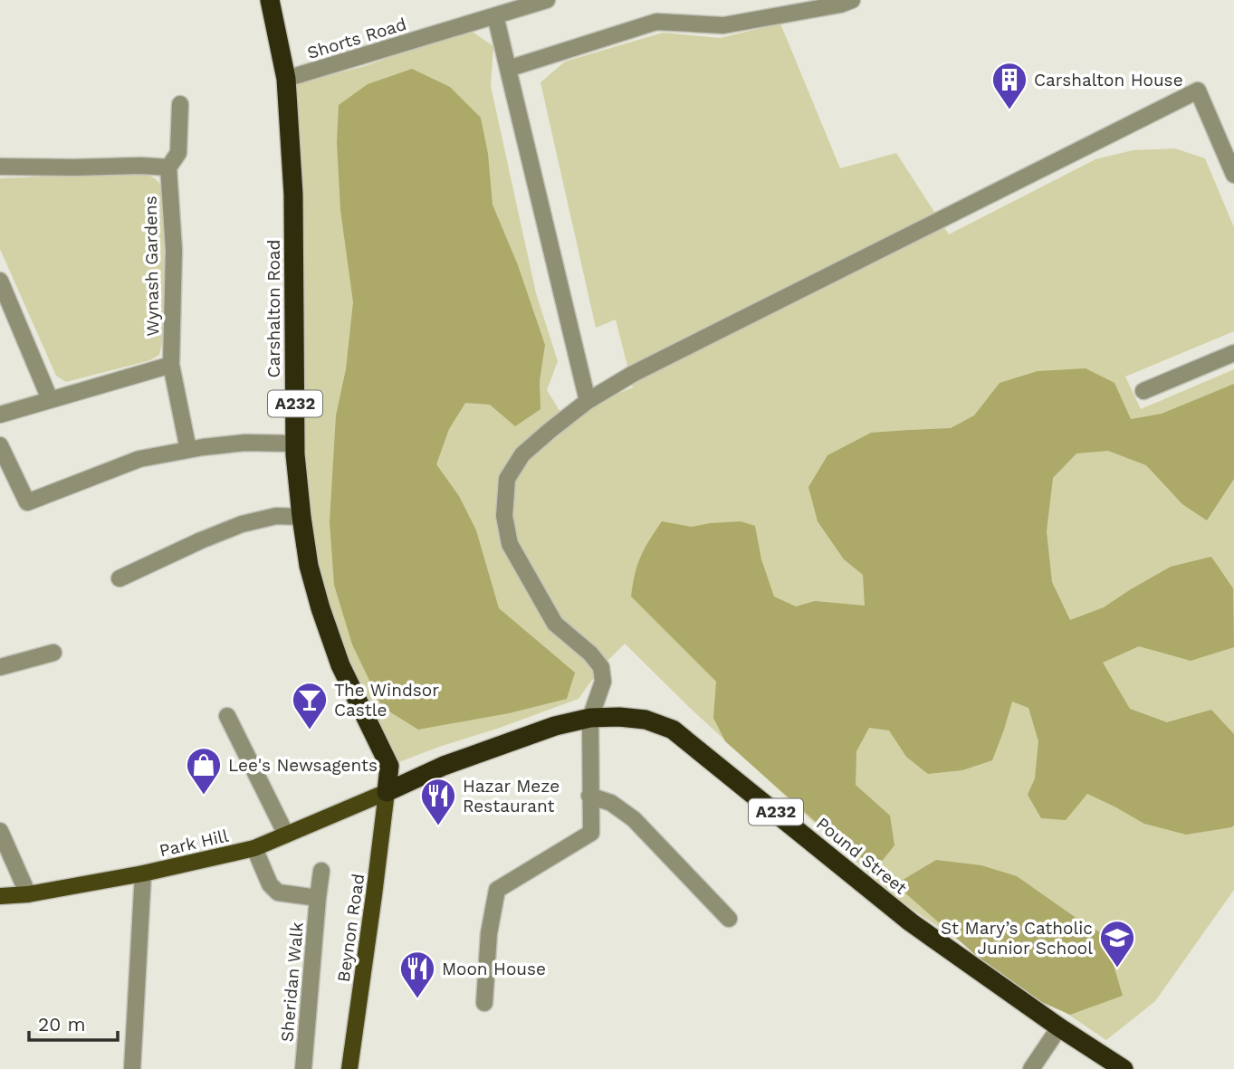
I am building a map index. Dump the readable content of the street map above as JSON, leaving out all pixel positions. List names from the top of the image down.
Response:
{
  "streets": {
    "highway": ["Carshalton Road", "A232", "Pound Street"],
    "main road": ["Park Hill", "Beynon Road"],
    "street": ["Shorts Road", "Wynash Gardens", "Sheridan Walk"]
  },
  "crossings": [
    ["Shorts Road", "Carshalton Road"],
    ["Carshalton Road", "Park Hill"],
    ["Carshalton Road", "Pound Street"],
    ["Carshalton Road", "Beynon Road"],
    ["Park Hill", "Pound Street"],
    ["Park Hill", "Beynon Road"],
    ["Park Hill", "Sheridan Walk"],
    ["Pound Street", "Beynon Road"]
  ],
  "places": {
    "building": ["Carshalton House"],
    "bar": ["The Windsor Castle"],
    "shop": ["Lee's Newsagents"],
    "restaurant": ["Hazar Meze Restaurant", "Moon House"],
    "school or university": ["St Mary’s Catholic Junior School"]
  },
  "scale_bar": "20 m"
}
